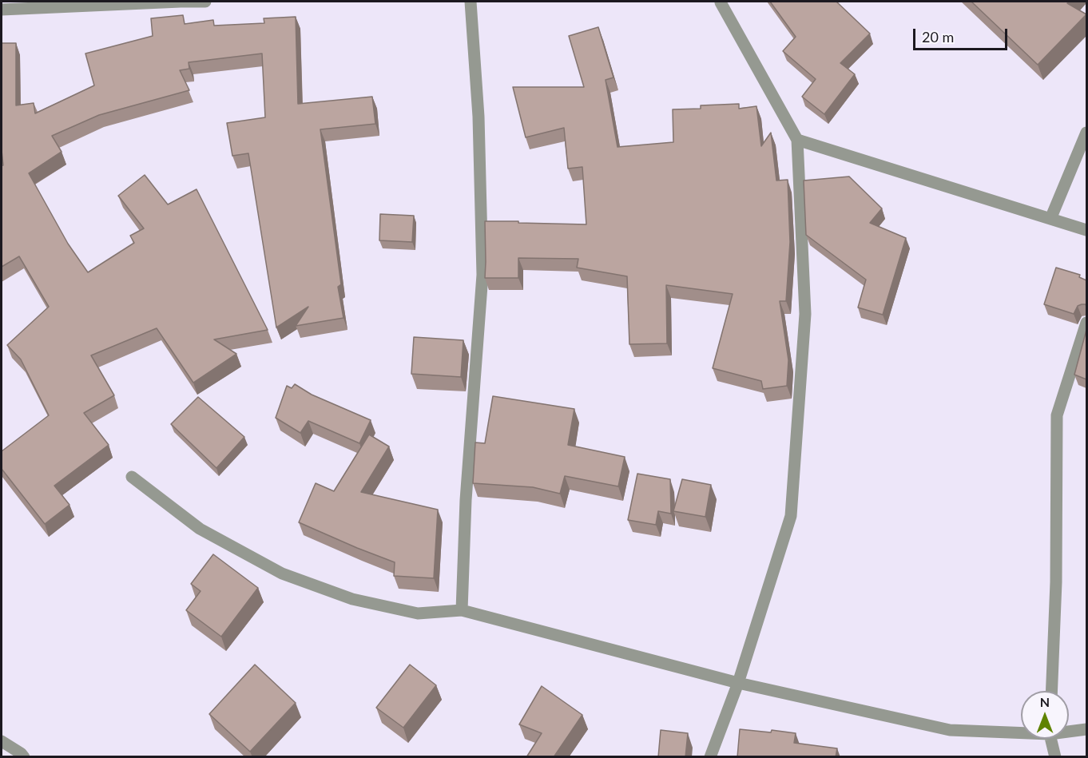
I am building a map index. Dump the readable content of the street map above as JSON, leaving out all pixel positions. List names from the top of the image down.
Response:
{
  "scale_bar": "20 m",
  "north": "top"
}
